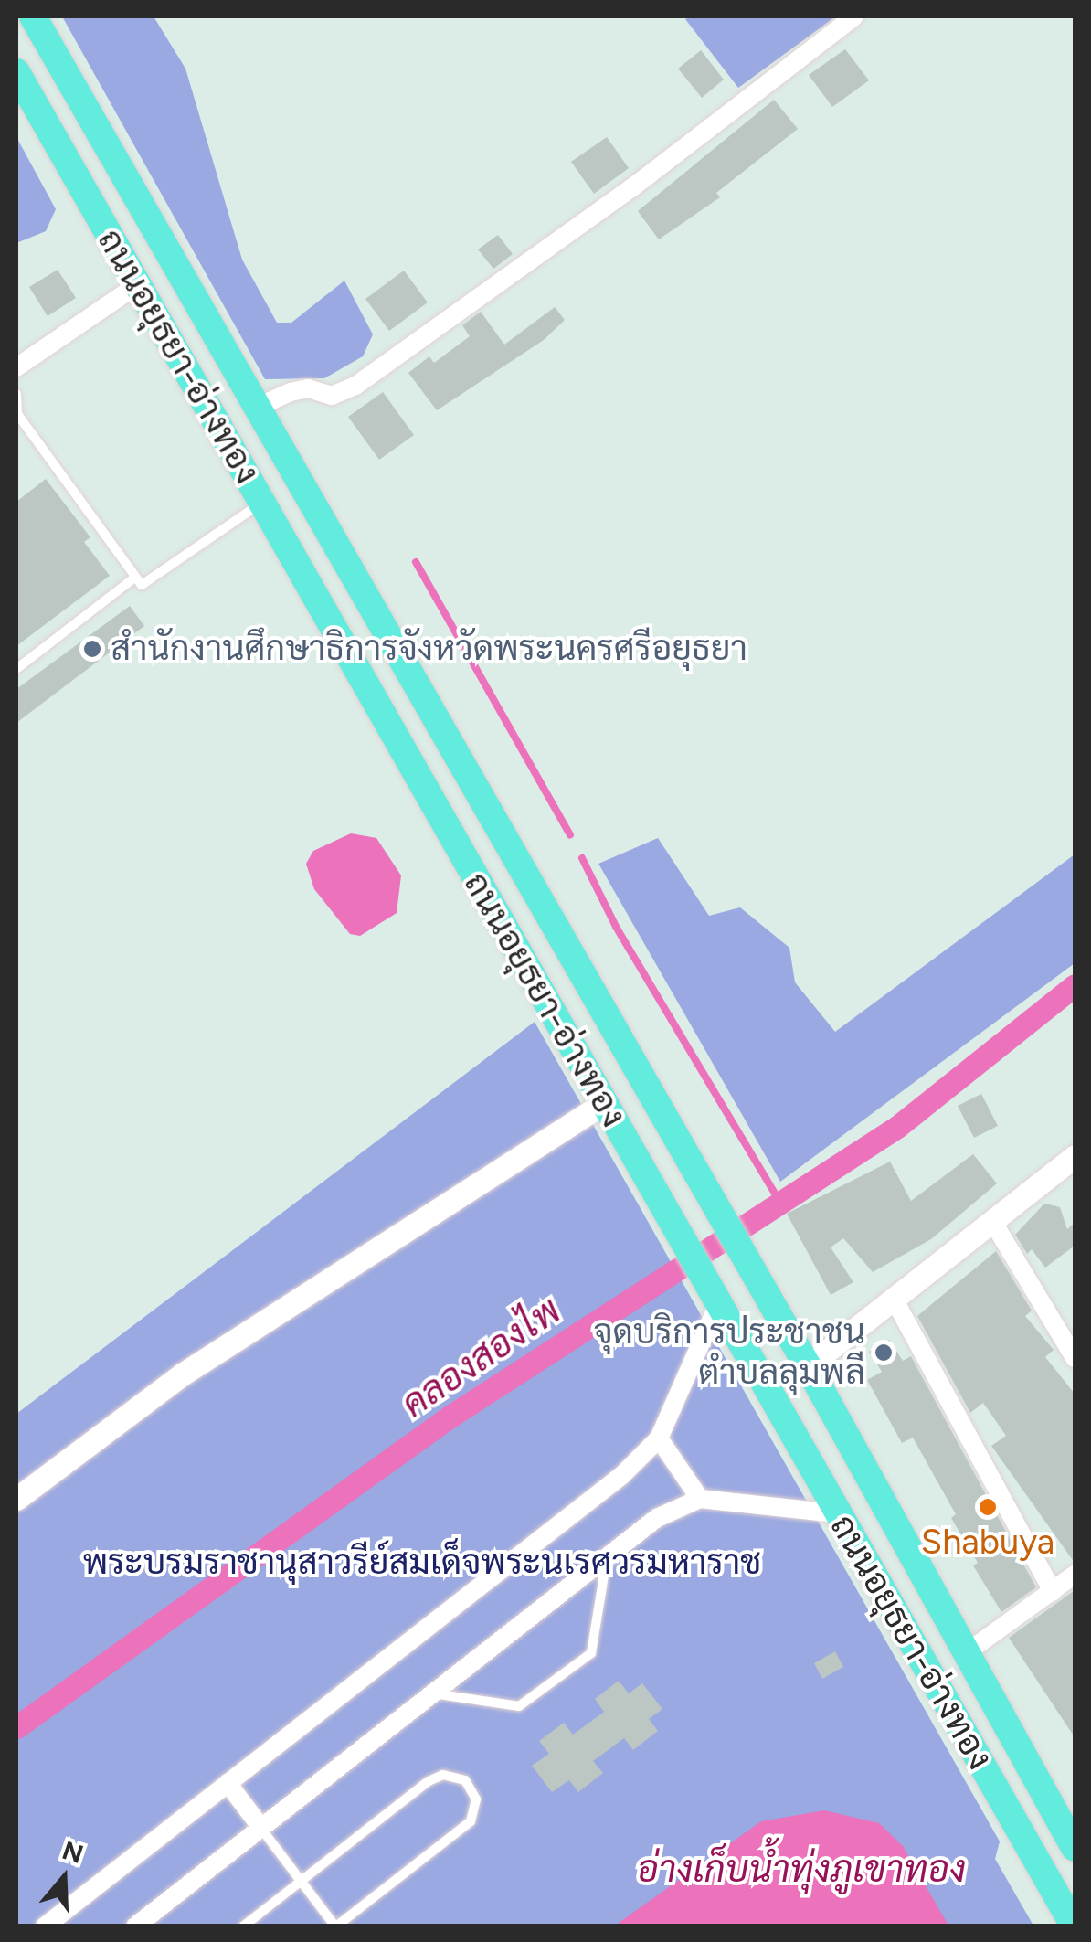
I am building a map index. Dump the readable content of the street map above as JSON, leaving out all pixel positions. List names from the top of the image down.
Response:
{
  "streets": {
    "main road": ["ถนนอยุธยา-อ่างทอง"]
  },
  "water": ["คลองสองไพ", "อ่างเก็บน้ำทุ่งภูเขาทอง"],
  "parks": ["พระบรมราชานุสาวรีย์สมเด็จพระนเรศวรมหาราช"],
  "places": ["สำนักงานศึกษาธิการจังหวัดพระนครศรีอยุธยา", "จุดบริการประชาชน ตำบลลุมพลี", "Shabuya"],
  "north": "top"
}
